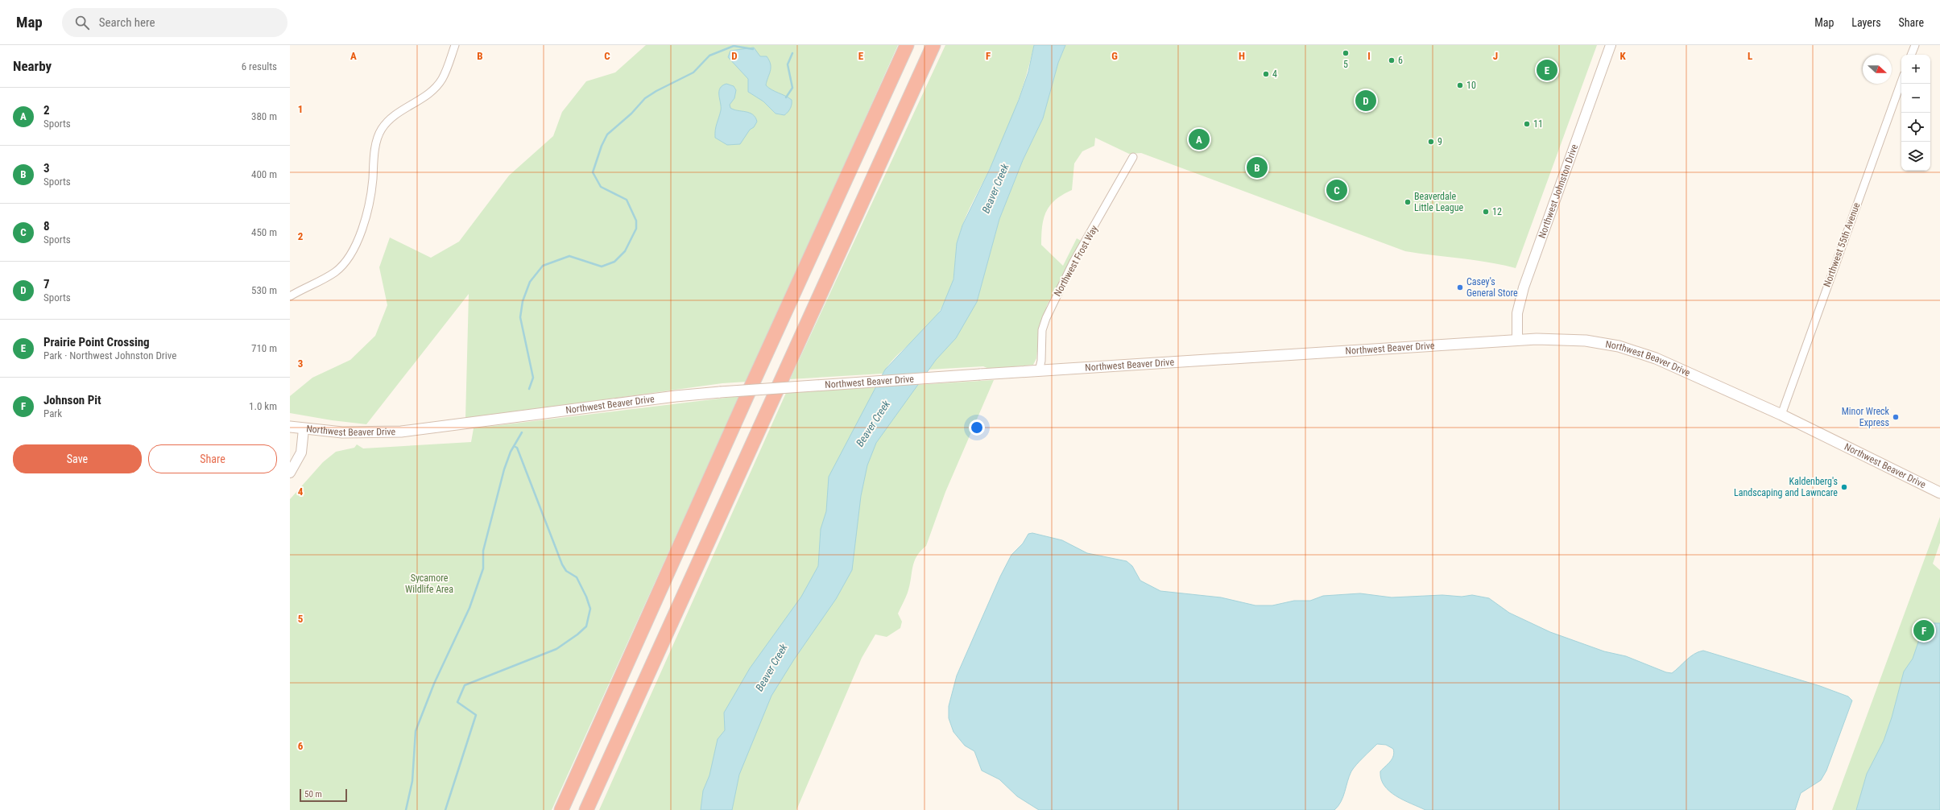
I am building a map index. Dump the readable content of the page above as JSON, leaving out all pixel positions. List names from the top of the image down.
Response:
{
  "streets": {
    "main road": ["Northwest Beaver Drive"],
    "street": ["Northwest Johnston Drive", "Northwest 55th Avenue", "Northwest Frost Way"]
  },
  "crossings": [
    ["Northwest Johnston Drive", "Northwest Beaver Drive"],
    ["Northwest 55th Avenue", "Northwest Beaver Drive"],
    ["Northwest Frost Way", "Northwest Beaver Drive"]
  ],
  "water": ["Beaver Creek"],
  "parks": ["Sycamore Wildlife Area"],
  "places": [
    "5",
    "6",
    "4",
    "10",
    "11",
    "9",
    "Beaverdale Little League",
    "12",
    "Casey's General Store",
    "Minor Wreck Express",
    "Kaldenberg's Landscaping and Lawncare"
  ],
  "scale_bar": "50 m",
  "north": "right",
  "page": {
    "header": "Map",
    "search": "Search here",
    "nav": ["Map", "Layers", "Share"],
    "heading": ["Nearby", "6 results"],
    "map_buttons": ["+", "−"],
    "pins": [
      "E",
      "D",
      "A",
      "B",
      "C",
      "F"
    ],
    "list": [
      {
        "mark": "A",
        "name": "2",
        "note": "Sports",
        "value": "380 m"
      },
      {
        "mark": "B",
        "name": "3",
        "note": "Sports",
        "value": "400 m"
      },
      {
        "mark": "C",
        "name": "8",
        "note": "Sports",
        "value": "450 m"
      },
      {
        "mark": "D",
        "name": "7",
        "note": "Sports",
        "value": "530 m"
      },
      {
        "mark": "E",
        "name": "Prairie Point Crossing",
        "note": "Park · Northwest Johnston Drive",
        "value": "710 m"
      },
      {
        "mark": "F",
        "name": "Johnson Pit",
        "note": "Park",
        "value": "1.0 km"
      }
    ],
    "buttons": ["Save", "Share"],
    "scale": "50 m"
  },
  "grid": {
    "columns": [
      "A",
      "B",
      "C",
      "D",
      "E",
      "F",
      "G",
      "H",
      "I",
      "J",
      "K",
      "L"
    ],
    "rows": [
      "1",
      "2",
      "3",
      "4",
      "5",
      "6"
    ]
  }
}
